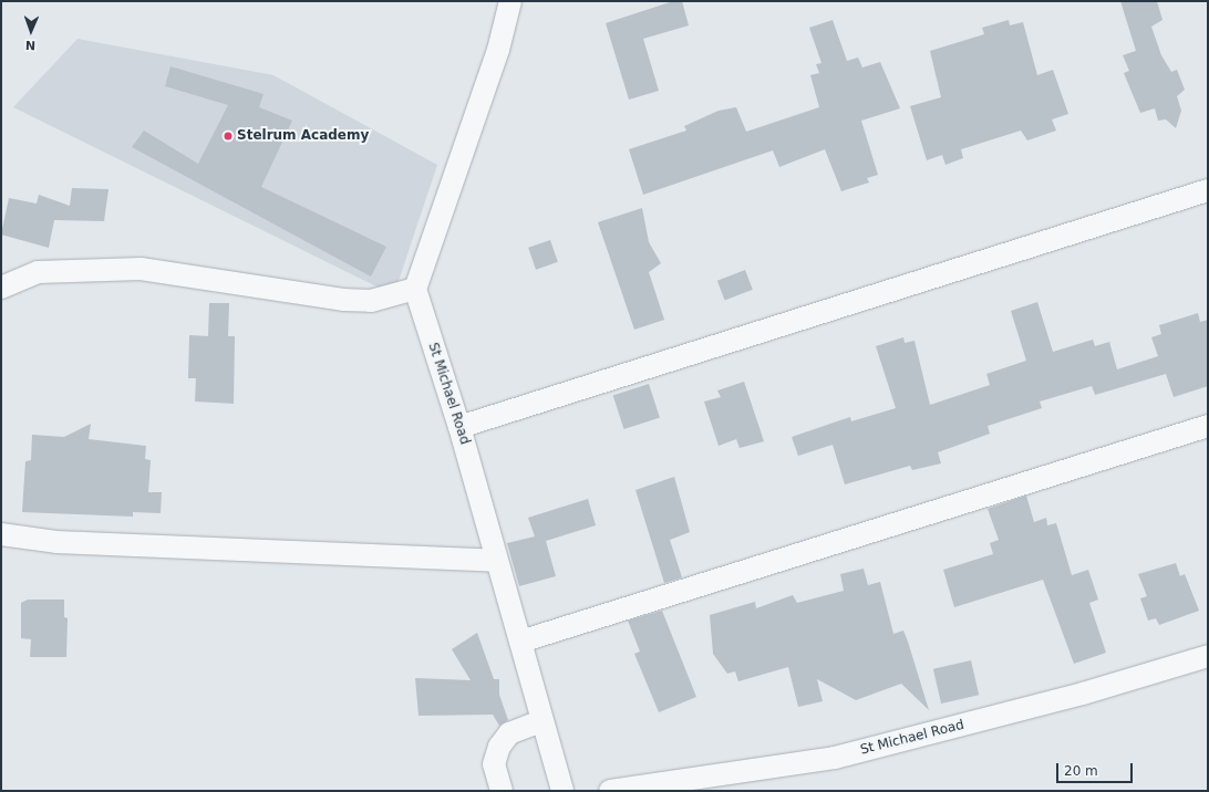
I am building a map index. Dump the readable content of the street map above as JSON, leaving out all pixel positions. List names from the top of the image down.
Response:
{
  "streets": {
    "street": ["St Michael Road"]
  },
  "places": ["Stelrum Academy"],
  "scale_bar": "20 m",
  "north": "bottom"
}
